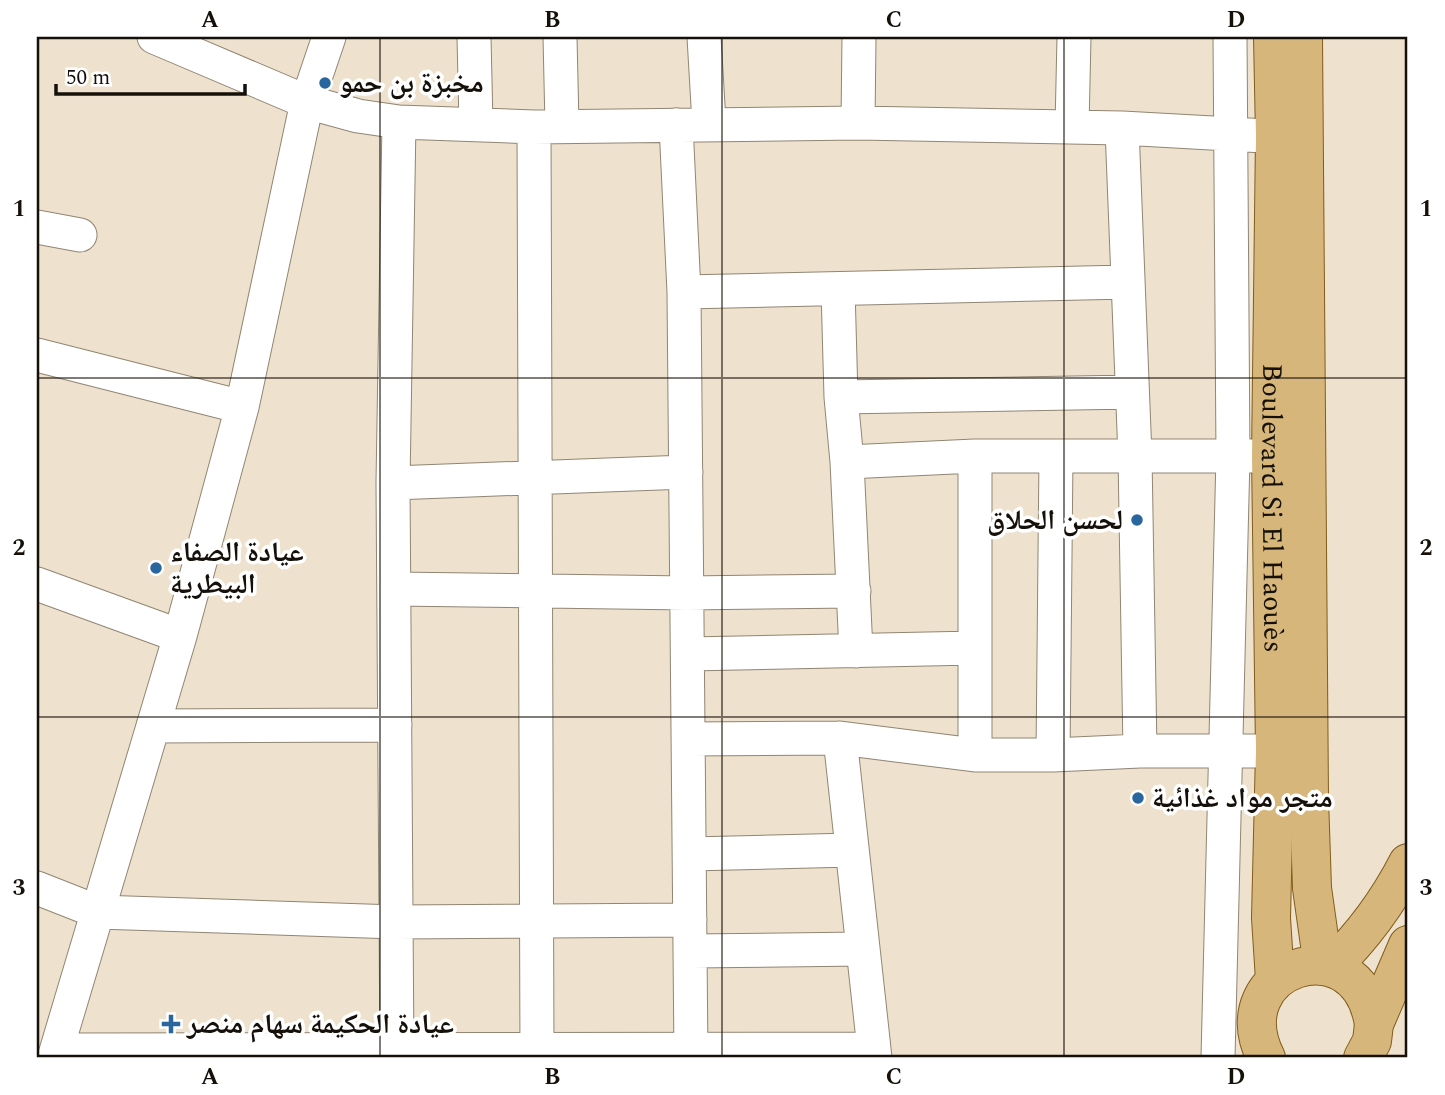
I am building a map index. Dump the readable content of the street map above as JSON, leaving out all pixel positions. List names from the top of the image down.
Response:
{
  "streets": {
    "main road": ["Boulevard Si El Haouès"]
  },
  "places": {
    "other": [
      "مخبزة بن حمو",
      "لحسن الحلاق",
      "عيادة الصفاء البيطرية",
      "متجر مواد غذائية"
    ],
    "health": ["عيادة الحكيمة سهام منصر"]
  },
  "scale_bar": "50 m",
  "grid": {
    "columns": [
      "A",
      "B",
      "C",
      "D"
    ],
    "rows": ["1", "2", "3"]
  }
}
